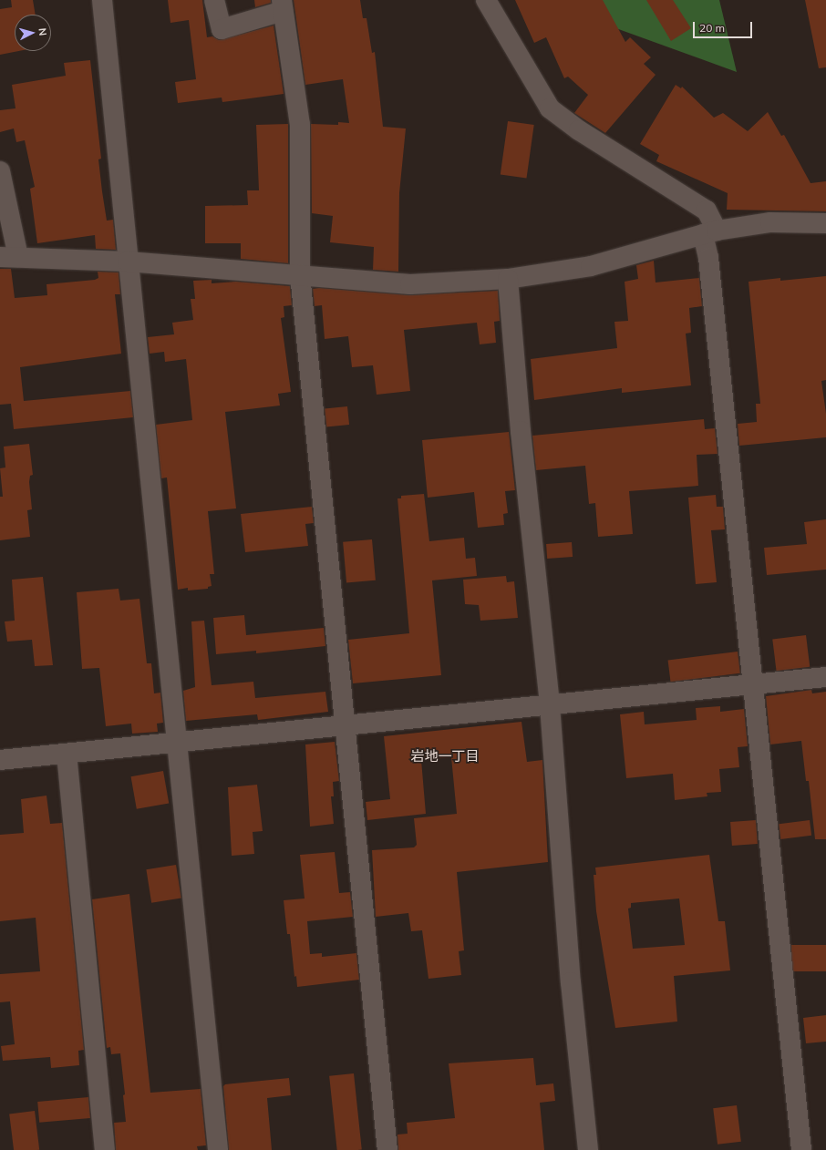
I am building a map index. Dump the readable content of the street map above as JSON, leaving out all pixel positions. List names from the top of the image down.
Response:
{
  "districts": ["岩地一丁目"],
  "scale_bar": "20 m",
  "north": "right"
}
